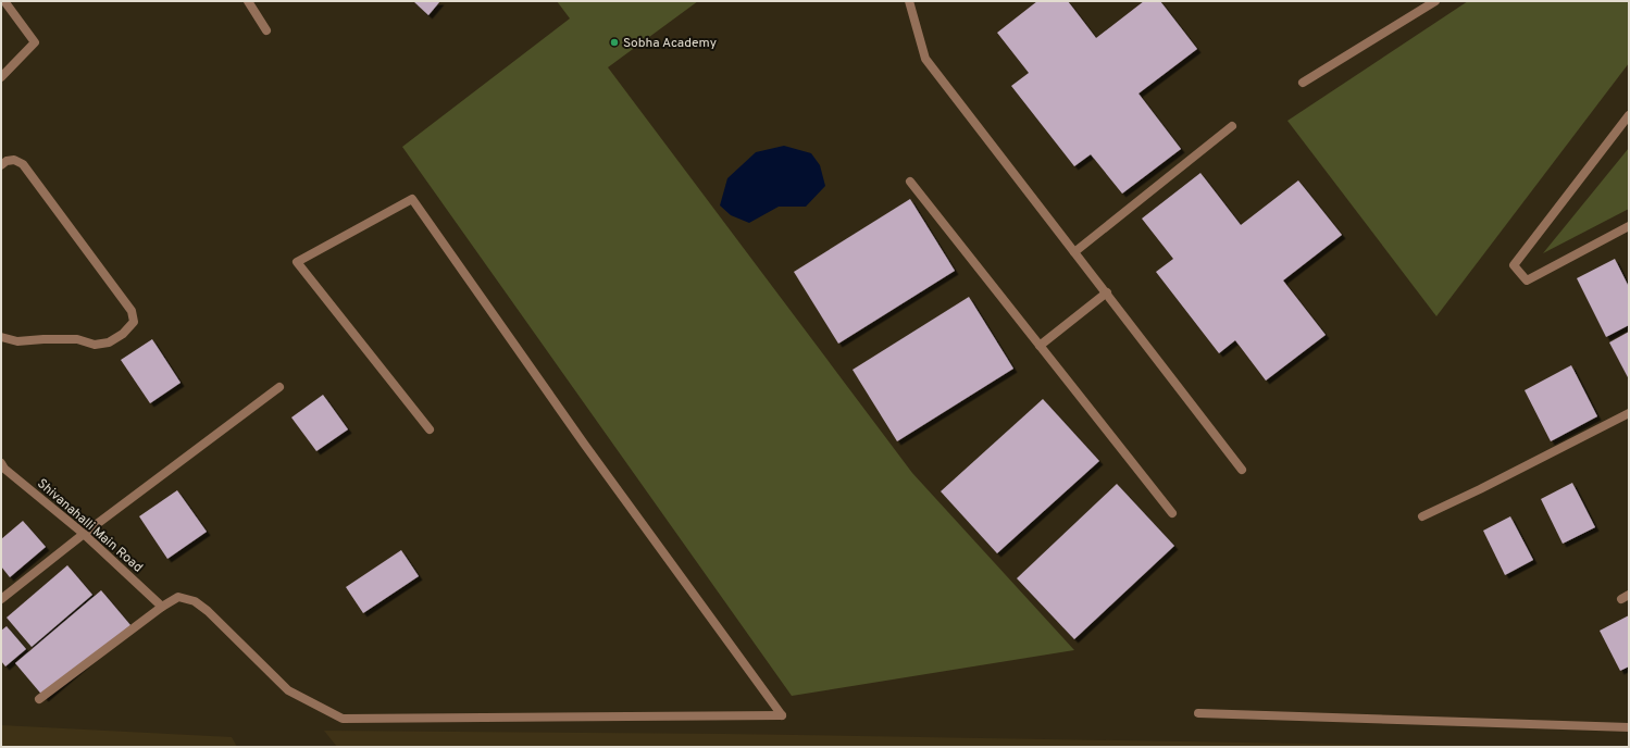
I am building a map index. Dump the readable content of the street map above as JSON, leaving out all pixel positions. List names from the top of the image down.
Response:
{
  "streets": {
    "street": ["Shivanahalli Main Road"]
  },
  "places": ["Sobha Academy"]
}
